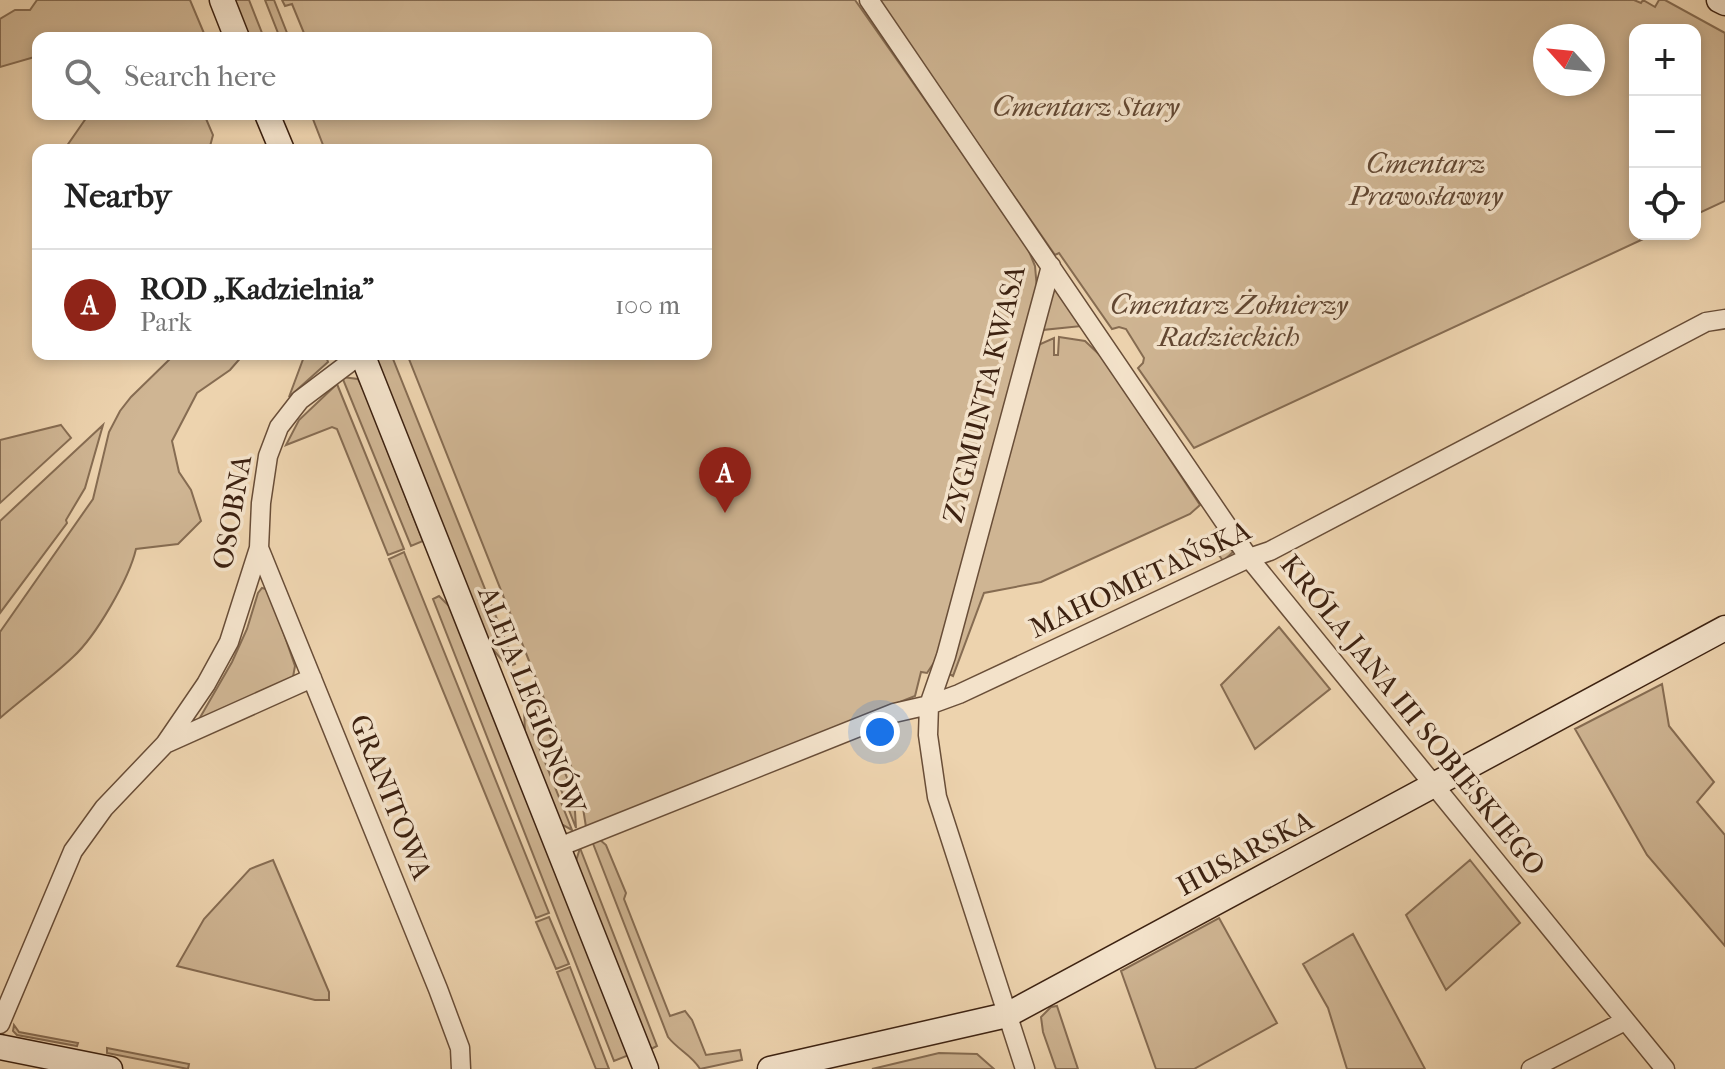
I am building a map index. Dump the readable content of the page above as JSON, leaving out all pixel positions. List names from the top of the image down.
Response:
{
  "streets": {
    "main road": ["ALEJA LEGIONÓW", "HUSARSKA"],
    "street": [
      "ZYGMUNTA KWASA",
      "OSOBNA",
      "MAHOMETAŃSKA",
      "KRÓLA JANA III SOBIESKIEGO",
      "GRANITOWA"
    ]
  },
  "crossings": [
    ["ZYGMUNTA KWASA", "MAHOMETAŃSKA"],
    ["ZYGMUNTA KWASA", "KRÓLA JANA III SOBIESKIEGO"],
    ["ZYGMUNTA KWASA", "HUSARSKA"],
    ["OSOBNA", "GRANITOWA"],
    ["MAHOMETAŃSKA", "ALEJA LEGIONÓW"],
    ["MAHOMETAŃSKA", "KRÓLA JANA III SOBIESKIEGO"],
    ["KRÓLA JANA III SOBIESKIEGO", "HUSARSKA"]
  ],
  "parks": ["Cmentarz Stary", "Cmentarz Prawosławny", "Cmentarz Żołnierzy Radzieckich"],
  "north": "top left",
  "page": {
    "map_buttons": ["+", "−"],
    "search": "Search here",
    "heading": "Nearby",
    "list": [
      {
        "mark": "A",
        "name": "ROD „Kadzielnia”",
        "note": "Park",
        "value": "100 m"
      }
    ],
    "pins": "A"
  }
}
